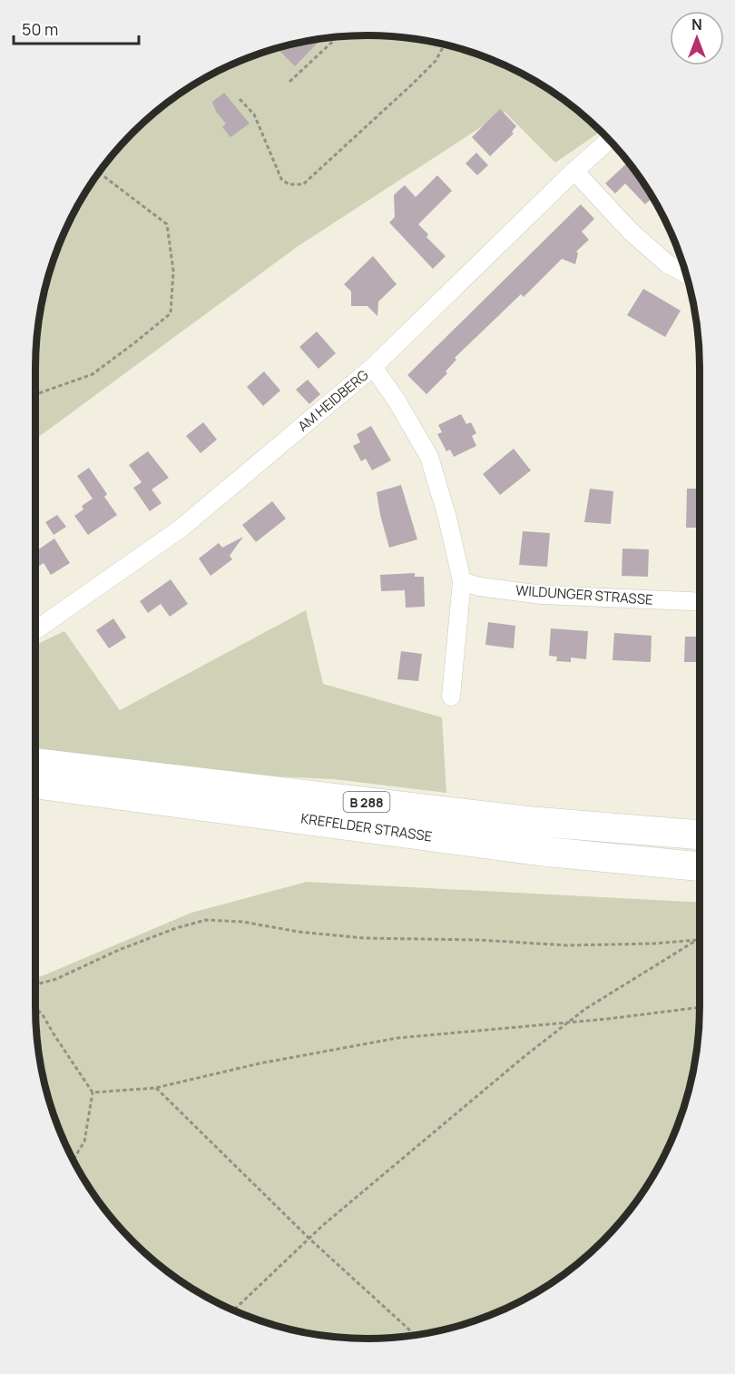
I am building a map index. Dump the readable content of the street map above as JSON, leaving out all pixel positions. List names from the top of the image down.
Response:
{
  "streets": {
    "highway": ["B 288", "KREFELDER STRASSE"],
    "street": ["AM HEIDBERG", "WILDUNGER STRASSE"]
  },
  "scale_bar": "50 m",
  "north": "top"
}
